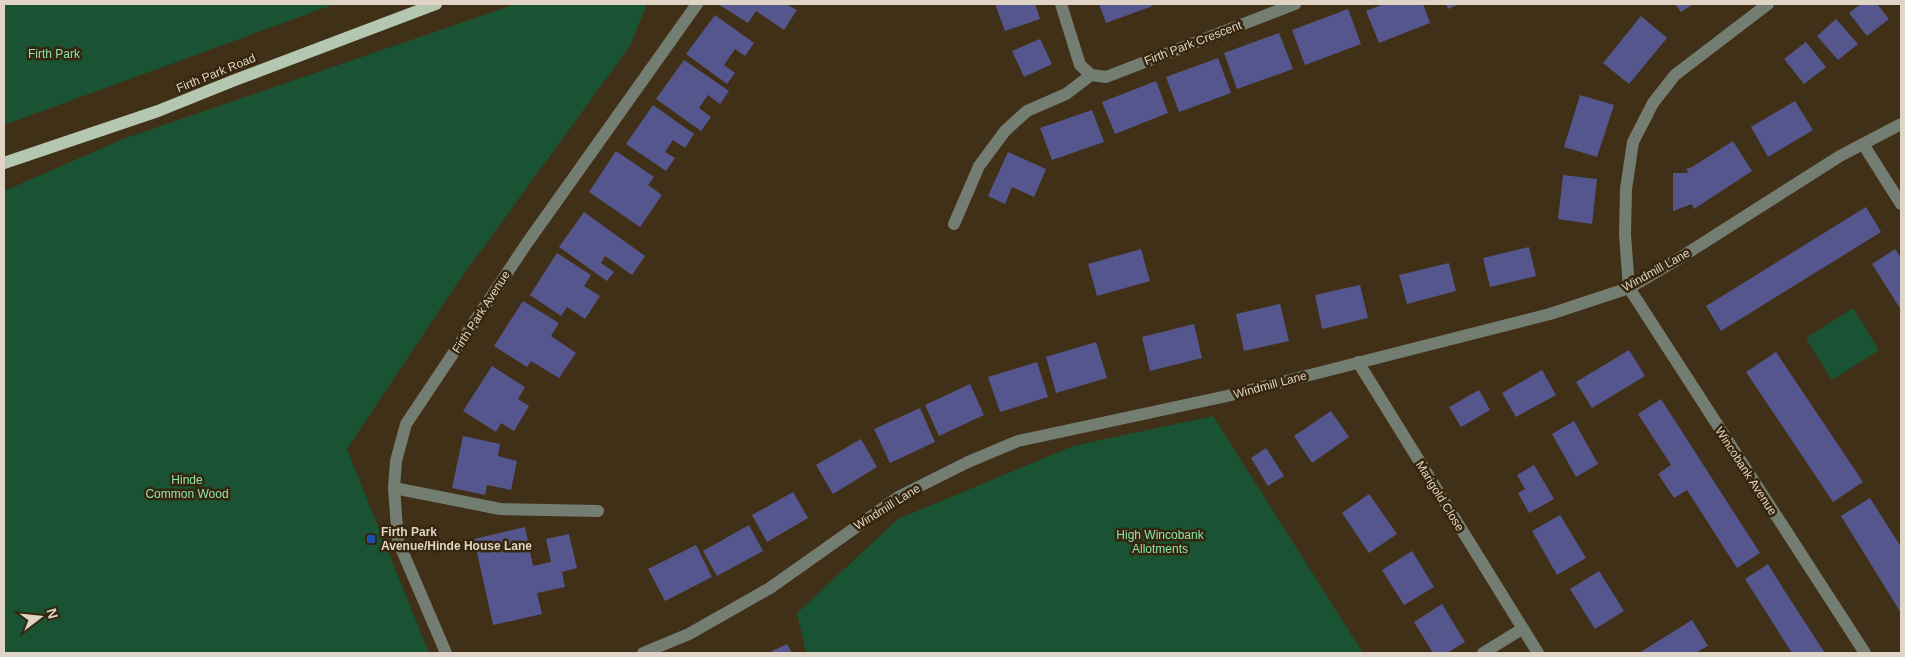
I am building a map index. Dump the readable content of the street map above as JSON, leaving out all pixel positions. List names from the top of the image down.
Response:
{
  "streets": {
    "main road": ["Firth Park Road"],
    "street": [
      "Firth Park Crescent",
      "Windmill Lane",
      "Firth Park Avenue",
      "Wincobank Avenue",
      "Marigold Close"
    ]
  },
  "crossings": [
    ["Windmill Lane", "Wincobank Avenue"],
    ["Windmill Lane", "Marigold Close"]
  ],
  "parks": ["Firth Park", "Hinde Common Wood", "High Wincobank Allotments"],
  "places": {
    "transit": ["Firth Park Avenue/Hinde House Lane"]
  },
  "north": "right"
}
